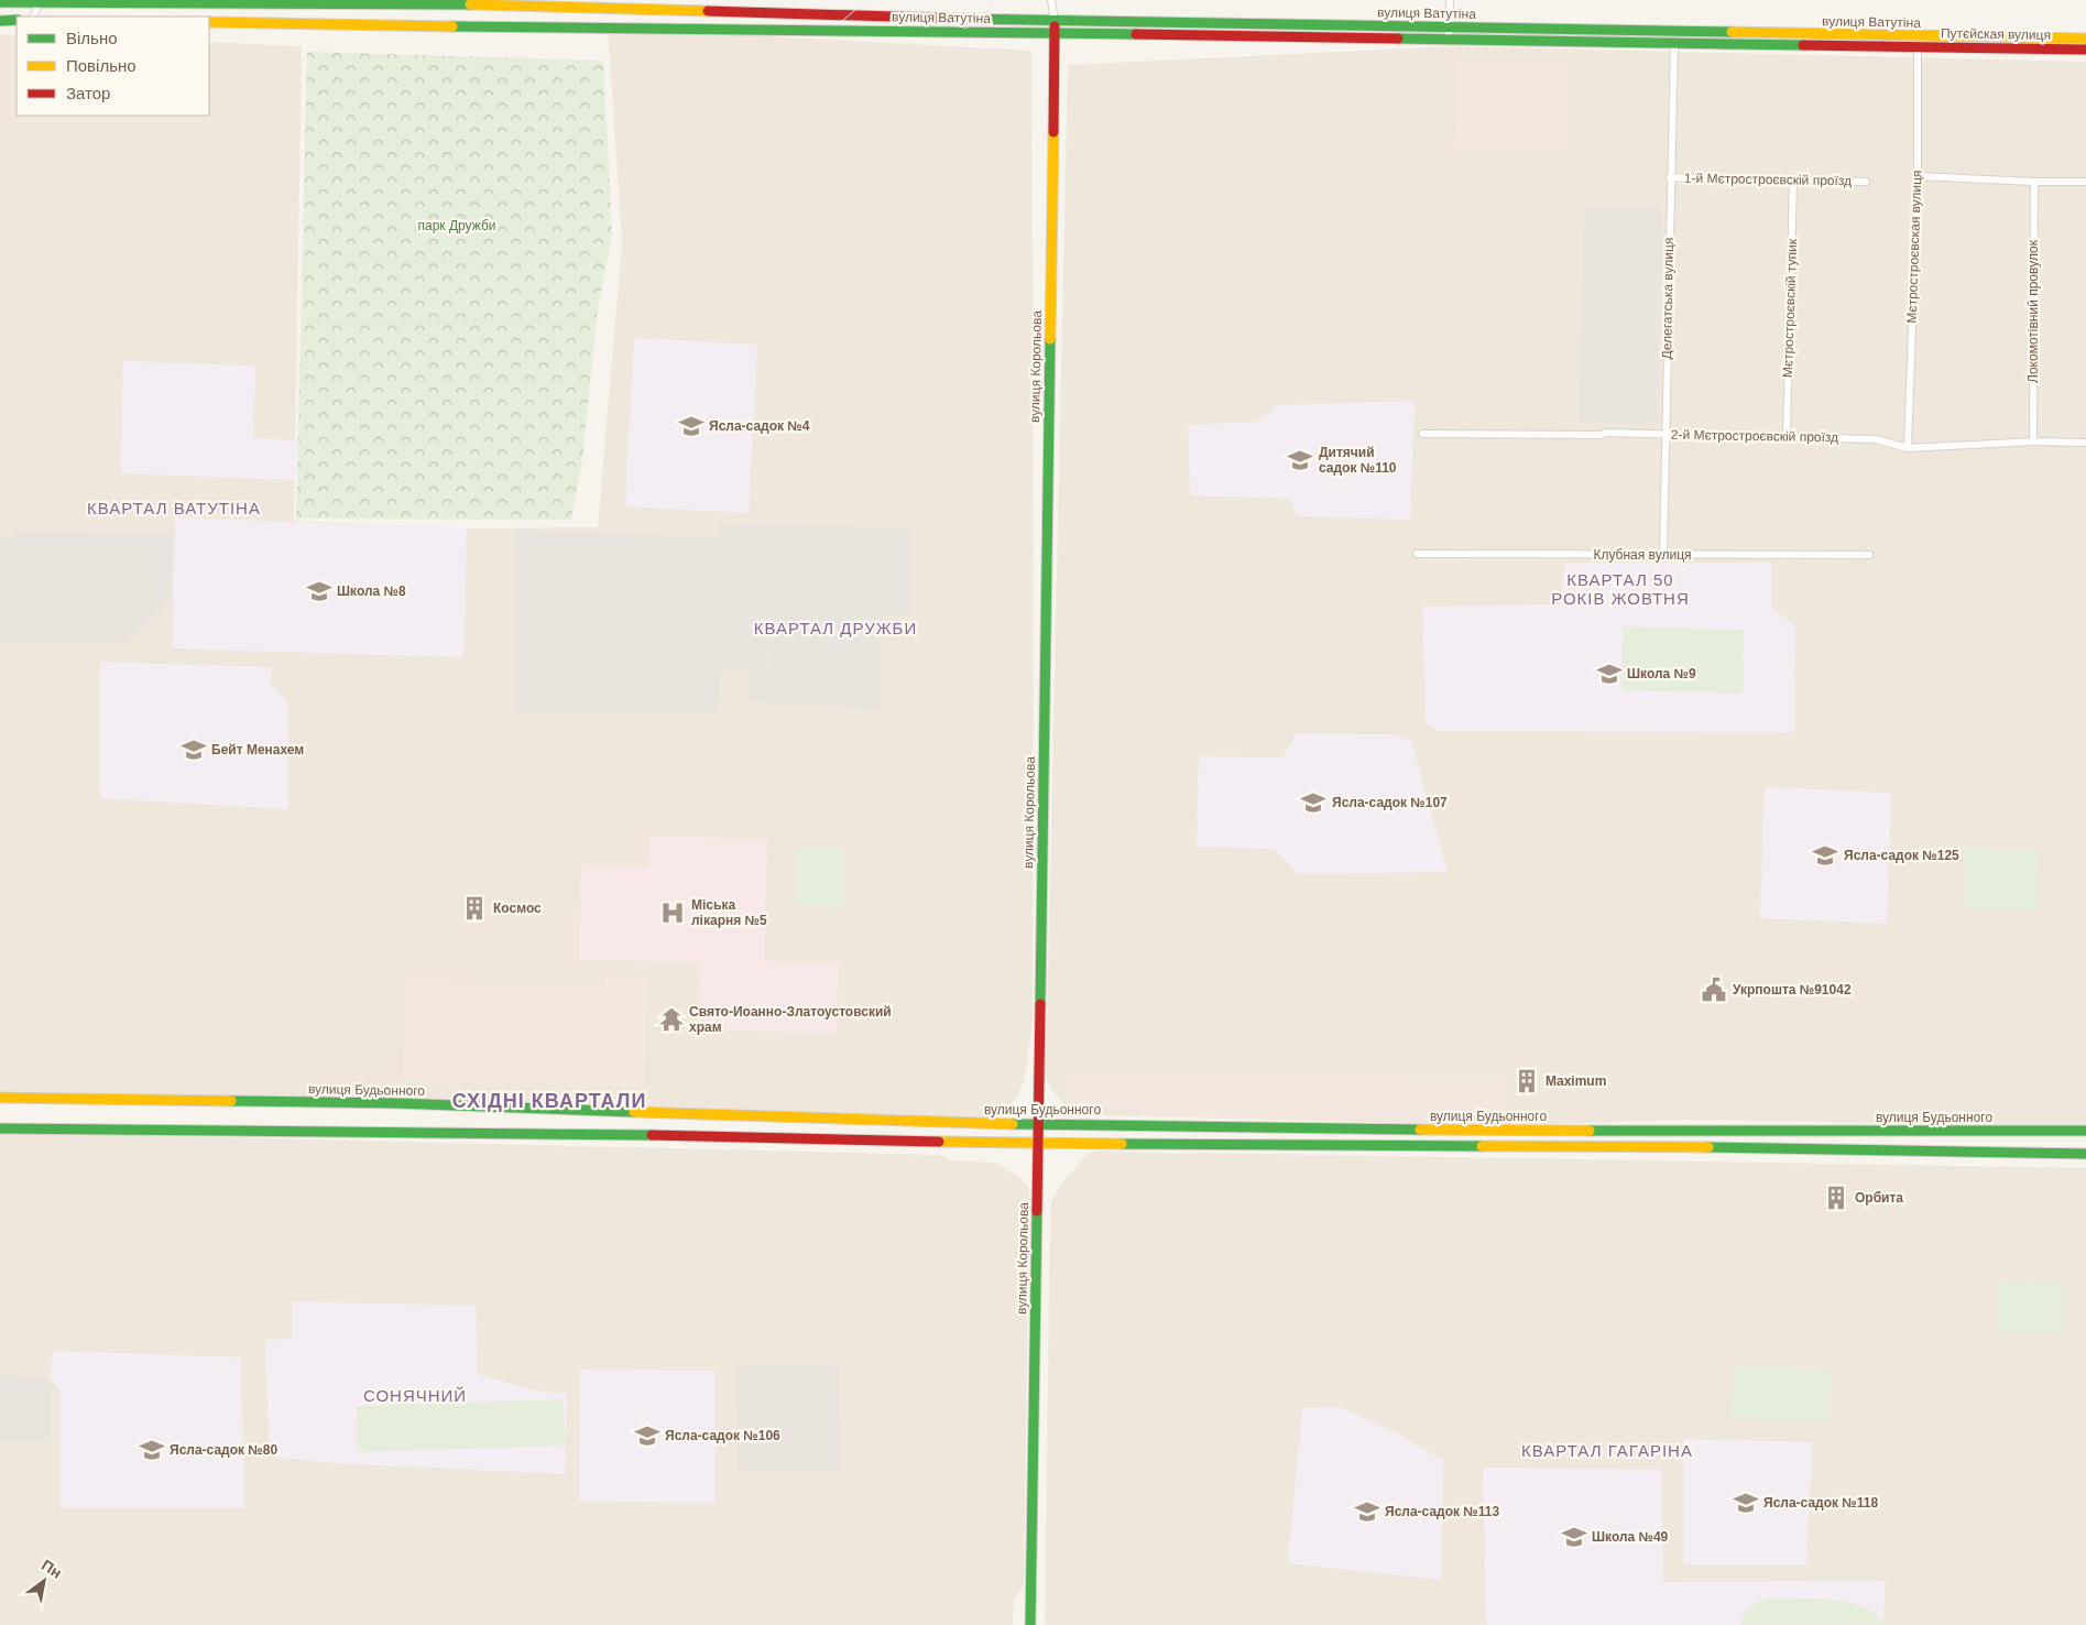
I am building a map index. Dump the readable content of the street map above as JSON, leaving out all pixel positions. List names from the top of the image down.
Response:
{
  "streets": {
    "main road": [
      "вулиця Ватутіна",
      "Путєйская вулиця",
      "вулиця Корольова",
      "вулиця Будьонного"
    ],
    "street": [
      "1-й Мєтростроєвскій проїзд",
      "Мєтростроєвская вулиця",
      "Делегатська вулиця",
      "Мєтростроєвскій тупик",
      "Локомотівний провулок",
      "2-й Мєтростроєвскій проїзд",
      "Клубная вулиця"
    ]
  },
  "crossings": [
    ["вулиця Ватутіна", "Путєйская вулиця"],
    ["вулиця Ватутіна", "Делегатська вулиця"],
    ["вулиця Ватутіна", "вулиця Корольова"],
    ["Путєйская вулиця", "Мєтростроєвская вулиця"],
    ["Путєйская вулиця", "Делегатська вулиця"],
    ["1-й Мєтростроєвскій проїзд", "Делегатська вулиця"],
    ["1-й Мєтростроєвскій проїзд", "Мєтростроєвскій тупик"],
    ["Мєтростроєвская вулиця", "2-й Мєтростроєвскій проїзд"],
    ["Делегатська вулиця", "2-й Мєтростроєвскій проїзд"],
    ["Делегатська вулиця", "Клубная вулиця"],
    ["Мєтростроєвскій тупик", "2-й Мєтростроєвскій проїзд"],
    ["Локомотівний провулок", "2-й Мєтростроєвскій проїзд"],
    ["вулиця Корольова", "вулиця Будьонного"]
  ],
  "districts": [
    "КВАРТАЛ ВАТУТІНА",
    "КВАРТАЛ 50 РОКІВ ЖОВТНЯ",
    "КВАРТАЛ ДРУЖБИ",
    "СХІДНІ КВАРТАЛИ",
    "СОНЯЧНИЙ",
    "КВАРТАЛ ГАГАРІНА"
  ],
  "parks": ["парк Дружби"],
  "places": {
    "school or university": [
      "Ясла-садок №4",
      "Дитячий садок №110",
      "Школа №8",
      "Школа №9",
      "Бейт Менахем",
      "Ясла-садок №107",
      "Ясла-садок №125",
      "Ясла-садок №106",
      "Ясла-садок №80",
      "Ясла-садок №118",
      "Ясла-садок №113",
      "Школа №49"
    ],
    "building": ["Космос", "Maximum", "Орбита"],
    "hospital": ["Міська лікарня №5"],
    "public building": ["Укрпошта №91042"],
    "temple": ["Свято-Иоанно-Златоустовский храм"]
  },
  "legend": ["Вільно", "Повільно", "Затор"],
  "north": "top right"
}
